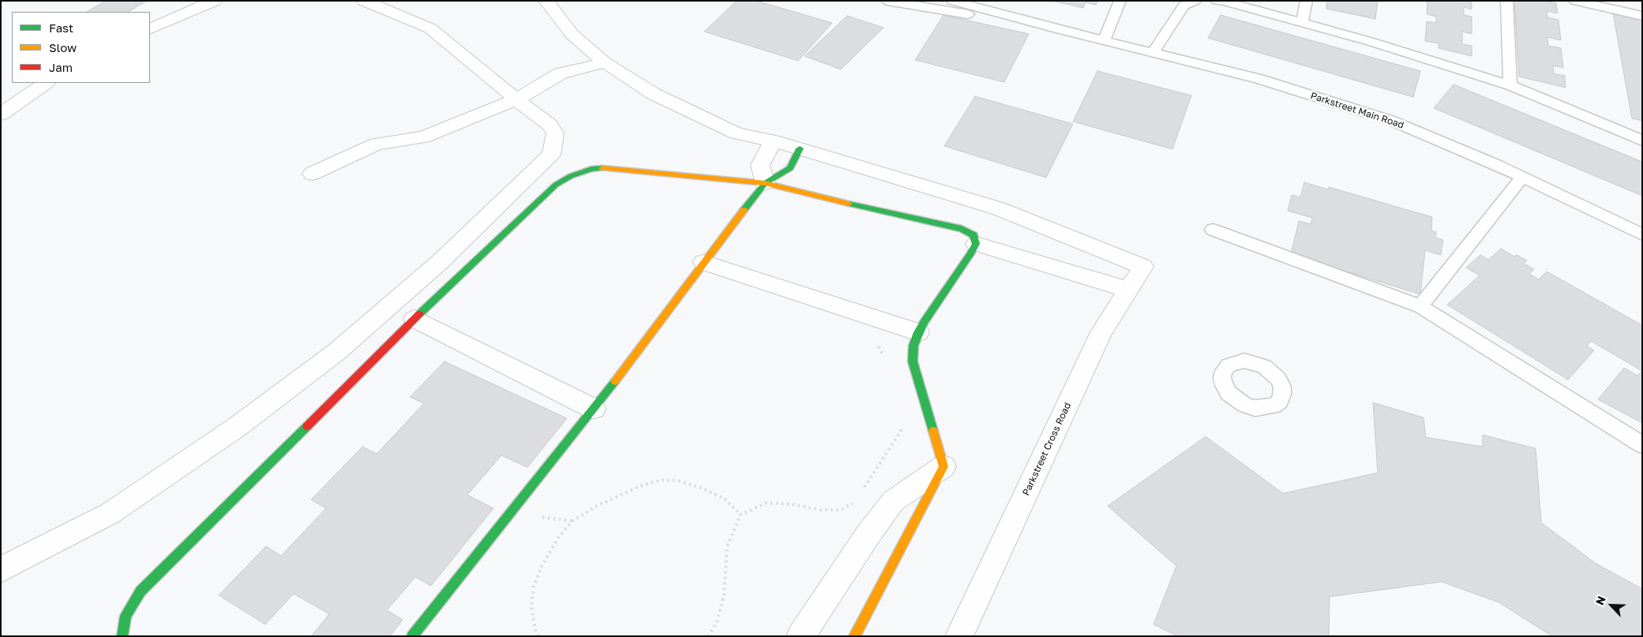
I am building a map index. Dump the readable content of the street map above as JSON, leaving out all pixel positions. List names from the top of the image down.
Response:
{
  "streets": {
    "street": ["Parkstreet Cross Road"],
    "lane": ["Parkstreet Main Road"]
  },
  "legend": ["Fast", "Slow", "Jam"],
  "north": "top left"
}
